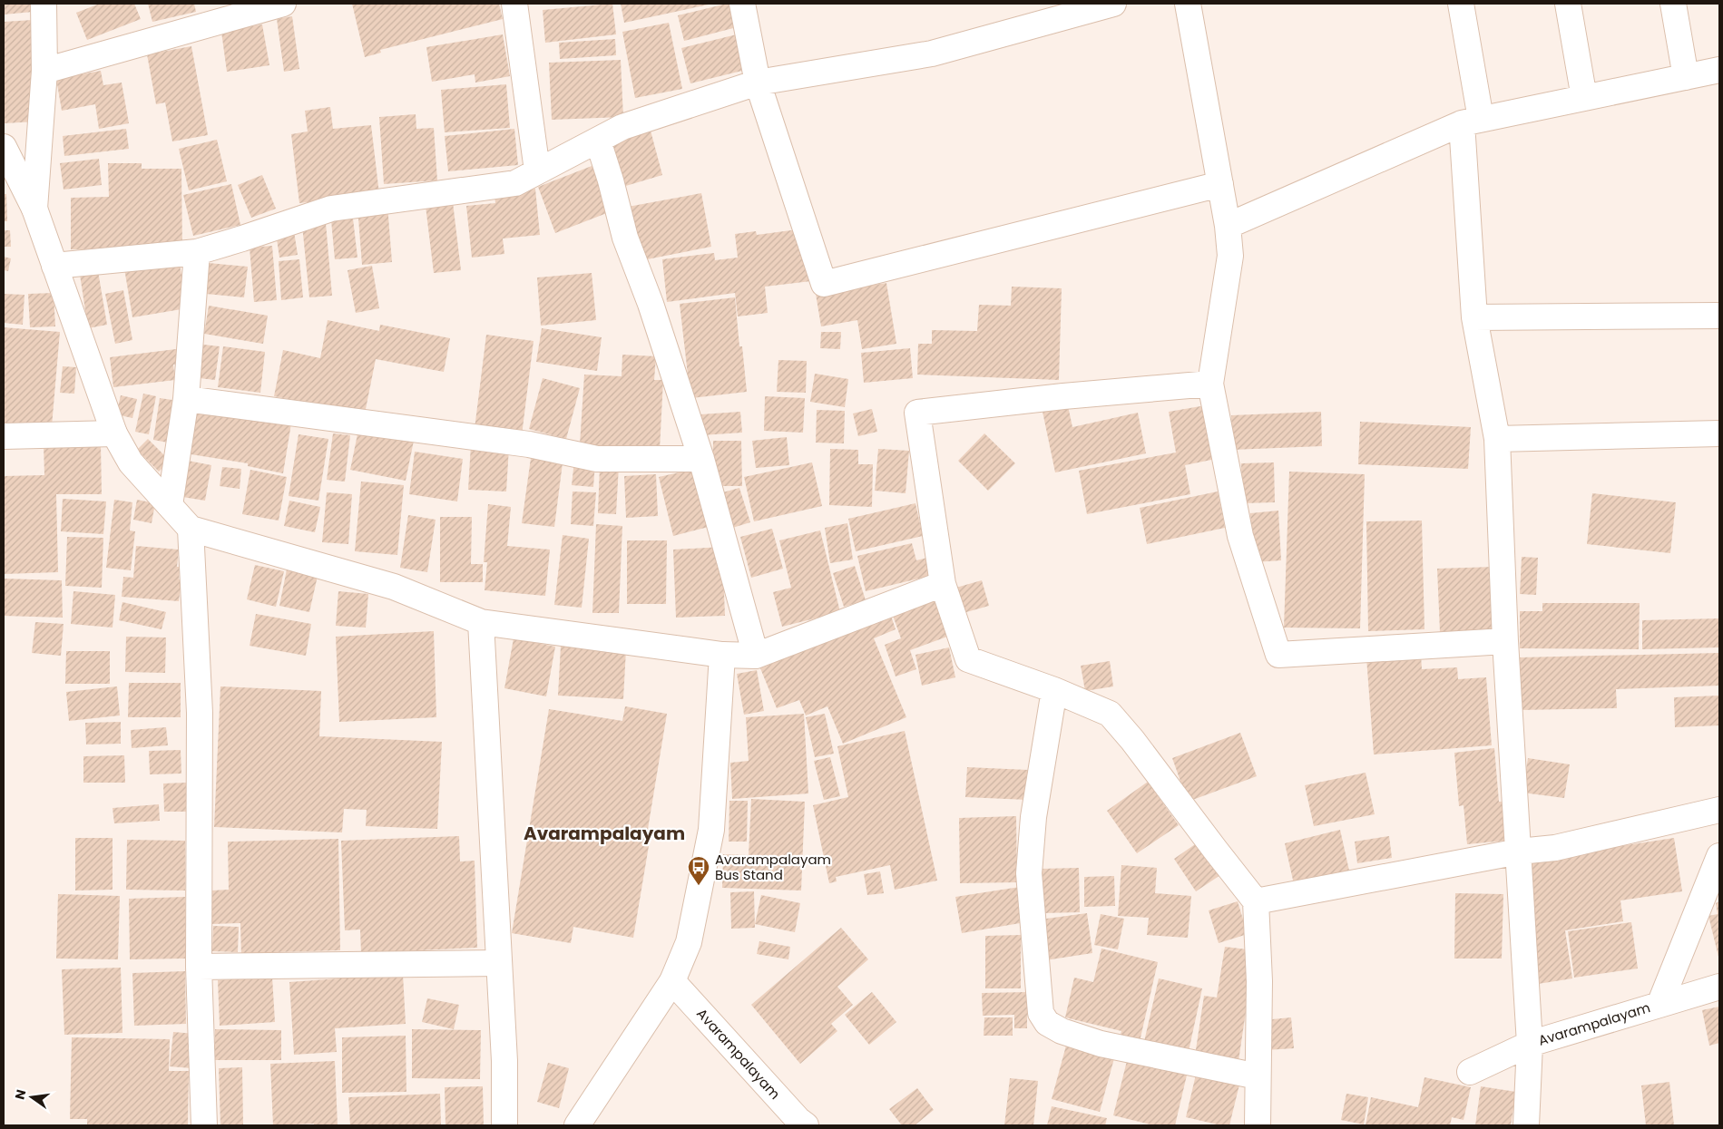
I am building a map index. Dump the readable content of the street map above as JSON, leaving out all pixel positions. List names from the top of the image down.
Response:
{
  "streets": {
    "street": ["Avarampalayam"]
  },
  "districts": ["Avarampalayam"],
  "places": {
    "bus stop": ["Avarampalayam Bus Stand"]
  },
  "north": "left"
}
